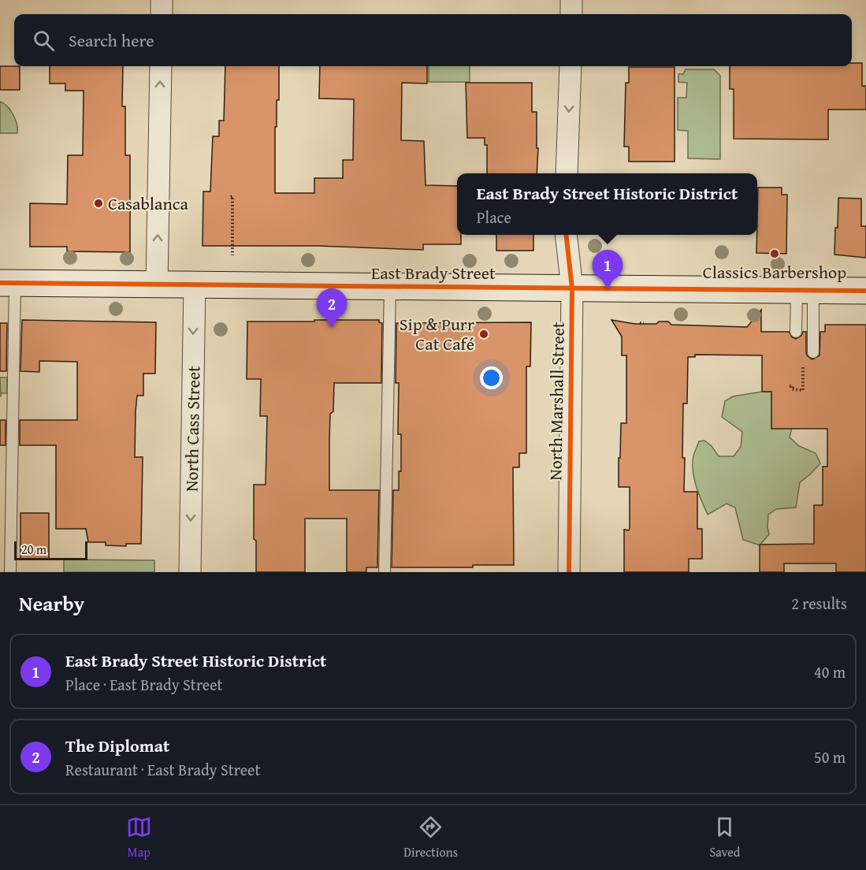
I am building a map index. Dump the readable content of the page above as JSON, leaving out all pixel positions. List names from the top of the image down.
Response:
{
  "streets": {
    "main road": ["East Brady Street"],
    "street": ["North Marshall Street", "North Cass Street"]
  },
  "crossings": [
    ["East Brady Street", "North Marshall Street"],
    ["East Brady Street", "North Cass Street"]
  ],
  "one_way": ["North Cass Street"],
  "places": ["Casablanca", "Classics Barbershop", "Sip & Purr Cat Café"],
  "scale_bar": "20 m",
  "page": {
    "search": "Search here",
    "popup": ["East Brady Street Historic District", "Place"],
    "pins": ["1", "2"],
    "scale": "20 m",
    "heading": ["Nearby", "2 results"],
    "list": [
      {
        "mark": "1",
        "name": "East Brady Street Historic District",
        "note": "Place · East Brady Street",
        "value": "40 m"
      },
      {
        "mark": "2",
        "name": "The Diplomat",
        "note": "Restaurant · East Brady Street",
        "value": "50 m"
      }
    ],
    "nav": ["Map", "Directions", "Saved"]
  }
}
